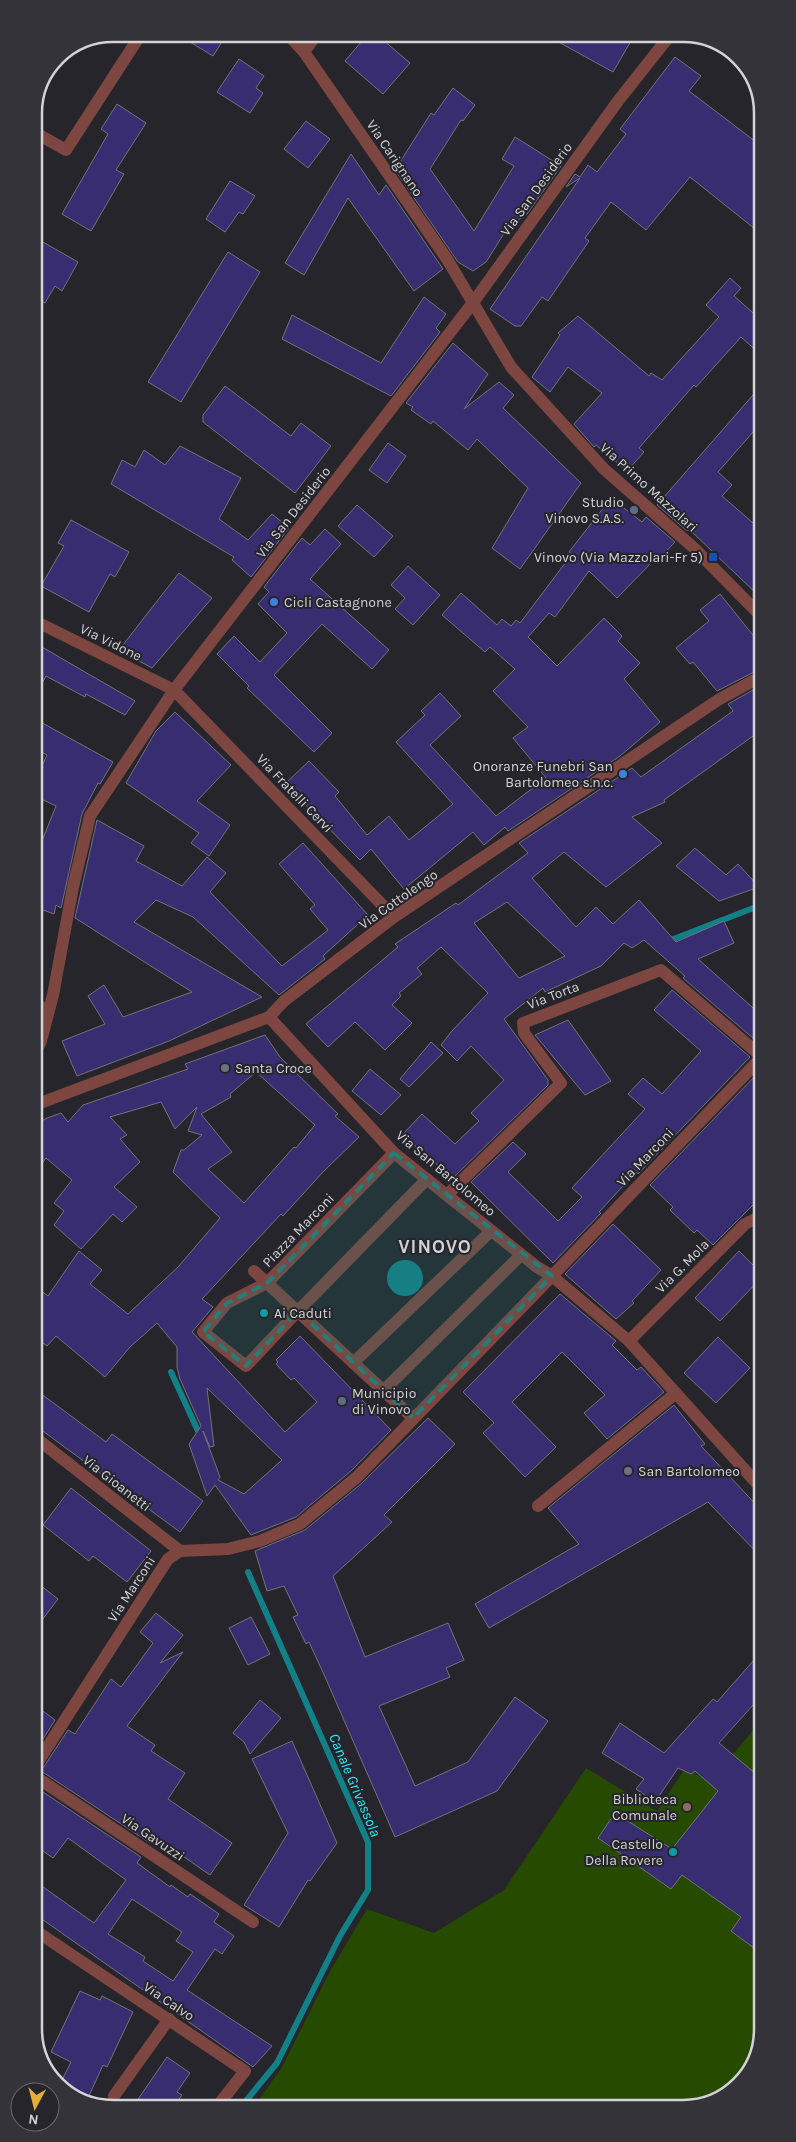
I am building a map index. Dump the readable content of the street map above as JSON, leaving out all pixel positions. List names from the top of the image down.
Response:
{
  "streets": {
    "street": [
      "Via Carignano",
      "Via San Desiderio",
      "Via Primo Mazzolari",
      "Via Vidone",
      "Via Fratelli Cervi",
      "Via Cottolengo",
      "Via Torta",
      "Via Marconi",
      "Via San Bartolomeo",
      "Piazza Marconi",
      "Via G. Mola",
      "Via Gioanetti",
      "Via Gavuzzi",
      "Via Calvo"
    ]
  },
  "crossings": [
    ["Via Carignano", "Via San Desiderio"],
    ["Via Carignano", "Via Primo Mazzolari"],
    ["Via San Desiderio", "Via Primo Mazzolari"],
    ["Via San Desiderio", "Via Vidone"],
    ["Via San Desiderio", "Via Fratelli Cervi"],
    ["Via Vidone", "Via Fratelli Cervi"],
    ["Via Fratelli Cervi", "Via Cottolengo"],
    ["Via Cottolengo", "Via San Bartolomeo"],
    ["Via Torta", "Via San Bartolomeo"],
    ["Via Marconi", "Via San Bartolomeo"],
    ["Via Marconi", "Via Gioanetti"],
    ["Via San Bartolomeo", "Piazza Marconi"],
    ["Via San Bartolomeo", "Via G. Mola"]
  ],
  "districts": ["VINOVO"],
  "water": ["Canale Grivassola"],
  "places": {
    "other": [
      "Studio Vinovo S.A.S.",
      "Cicli Castagnone",
      "Onoranze Funebri San Bartolomeo s.n.c.",
      "Santa Croce",
      "Ai Caduti",
      "Municipio di Vinovo",
      "San Bartolomeo",
      "Biblioteca Comunale",
      "Castello Della Rovere"
    ],
    "transit": ["Vinovo (Via Mazzolari-Fr 5)"]
  },
  "north": "bottom"
}
